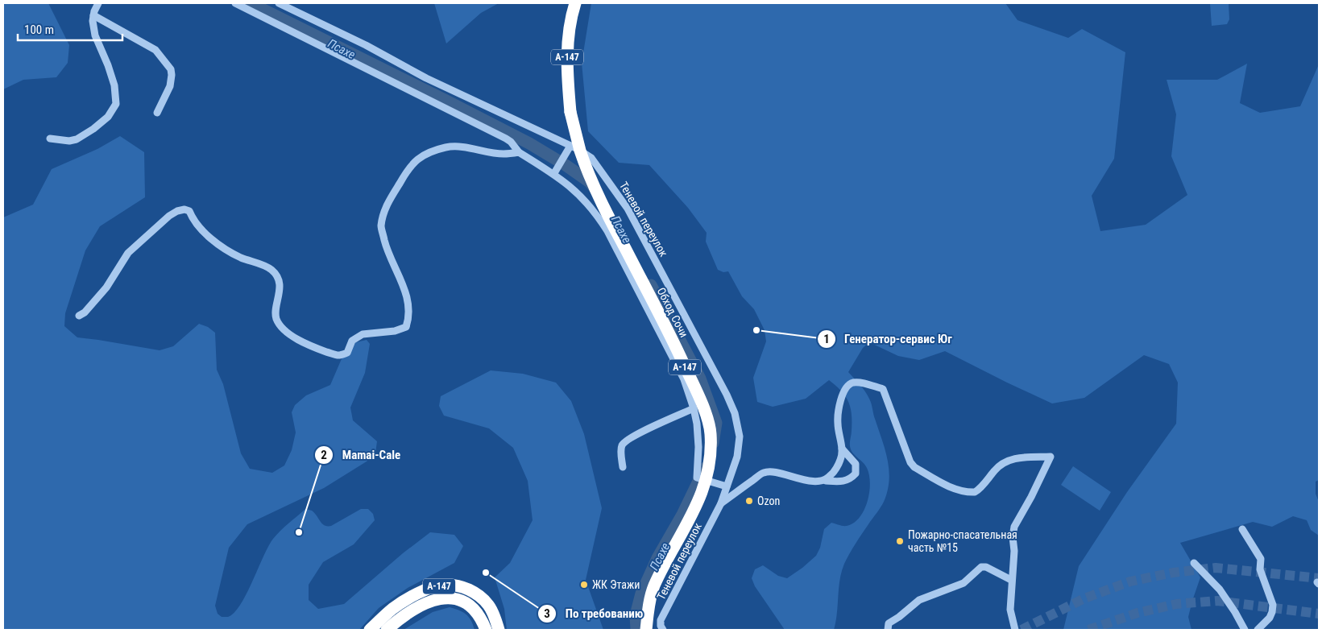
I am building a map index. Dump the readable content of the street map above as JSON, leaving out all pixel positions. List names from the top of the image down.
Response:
{
  "streets": {
    "highway": ["А-147", "Обход Сочи"],
    "street": ["Теневой переулок"]
  },
  "water": ["Псахе"],
  "places": [
    "Генератор-сервис Юг",
    "Ozon",
    "Mamai-Cale",
    "Пожарно-спасательная часть №15",
    "По требованию",
    "ЖК Этажи"
  ],
  "scale_bar": "100 m"
}
